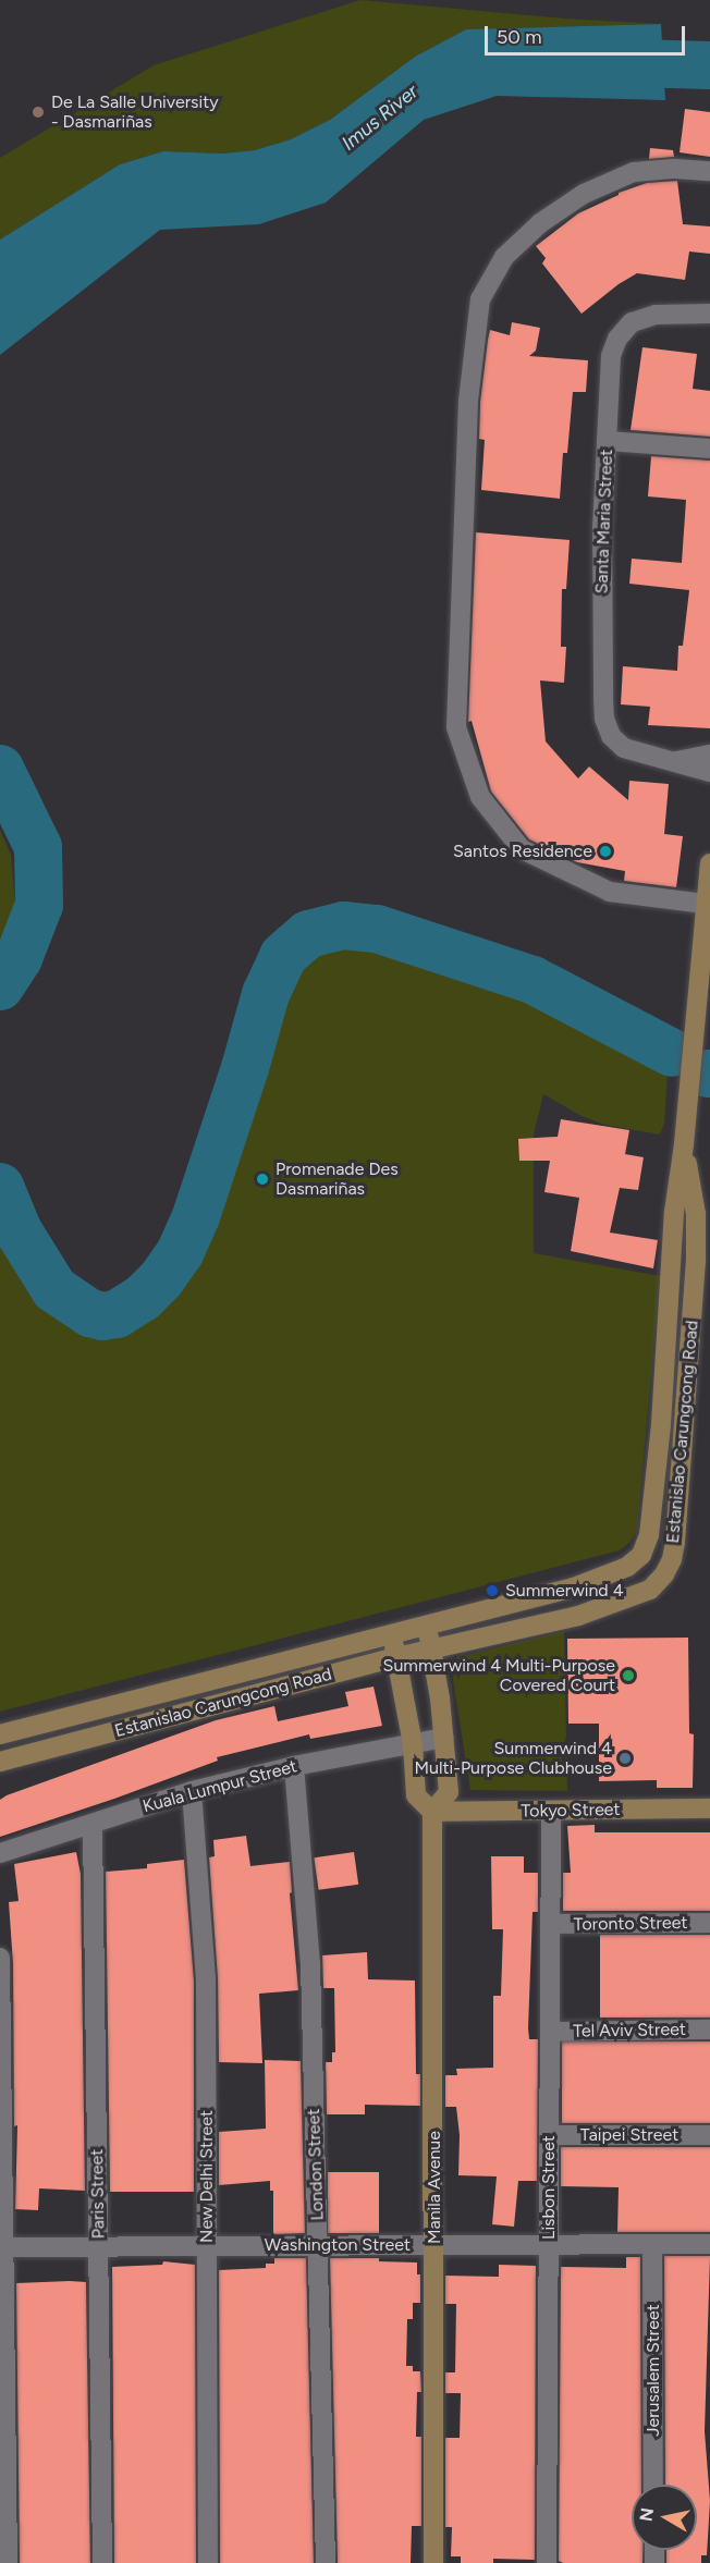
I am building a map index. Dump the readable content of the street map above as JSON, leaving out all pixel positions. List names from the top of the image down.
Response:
{
  "streets": {
    "street": [
      "Santa Maria Street",
      "Estanislao Carungcong Road",
      "Kuala Lumpur Street",
      "Tokyo Street",
      "Toronto Street",
      "Tel Aviv Street",
      "Taipei Street",
      "London Street",
      "New Delhi Street",
      "Manila Avenue",
      "Lisbon Street",
      "Paris Street",
      "Washington Street",
      "Jerusalem Street"
    ]
  },
  "crossings": [
    ["Kuala Lumpur Street", "London Street"],
    ["Kuala Lumpur Street", "New Delhi Street"],
    ["Kuala Lumpur Street", "Paris Street"],
    ["Tokyo Street", "Manila Avenue"],
    ["Tokyo Street", "Lisbon Street"],
    ["Toronto Street", "Lisbon Street"],
    ["Tel Aviv Street", "Lisbon Street"],
    ["Taipei Street", "Lisbon Street"],
    ["London Street", "Washington Street"],
    ["New Delhi Street", "Washington Street"],
    ["Manila Avenue", "Washington Street"],
    ["Lisbon Street", "Washington Street"],
    ["Paris Street", "Washington Street"],
    ["Washington Street", "Jerusalem Street"]
  ],
  "water": ["Imus River"],
  "places": [
    "De La Salle University - Dasmariñas",
    "Santos Residence",
    "Promenade Des Dasmariñas",
    "Summerwind 4",
    "Summerwind 4 Multi-Purpose Covered Court",
    "Summerwind 4 Multi-Purpose Clubhouse"
  ],
  "scale_bar": "50 m",
  "north": "left"
}
